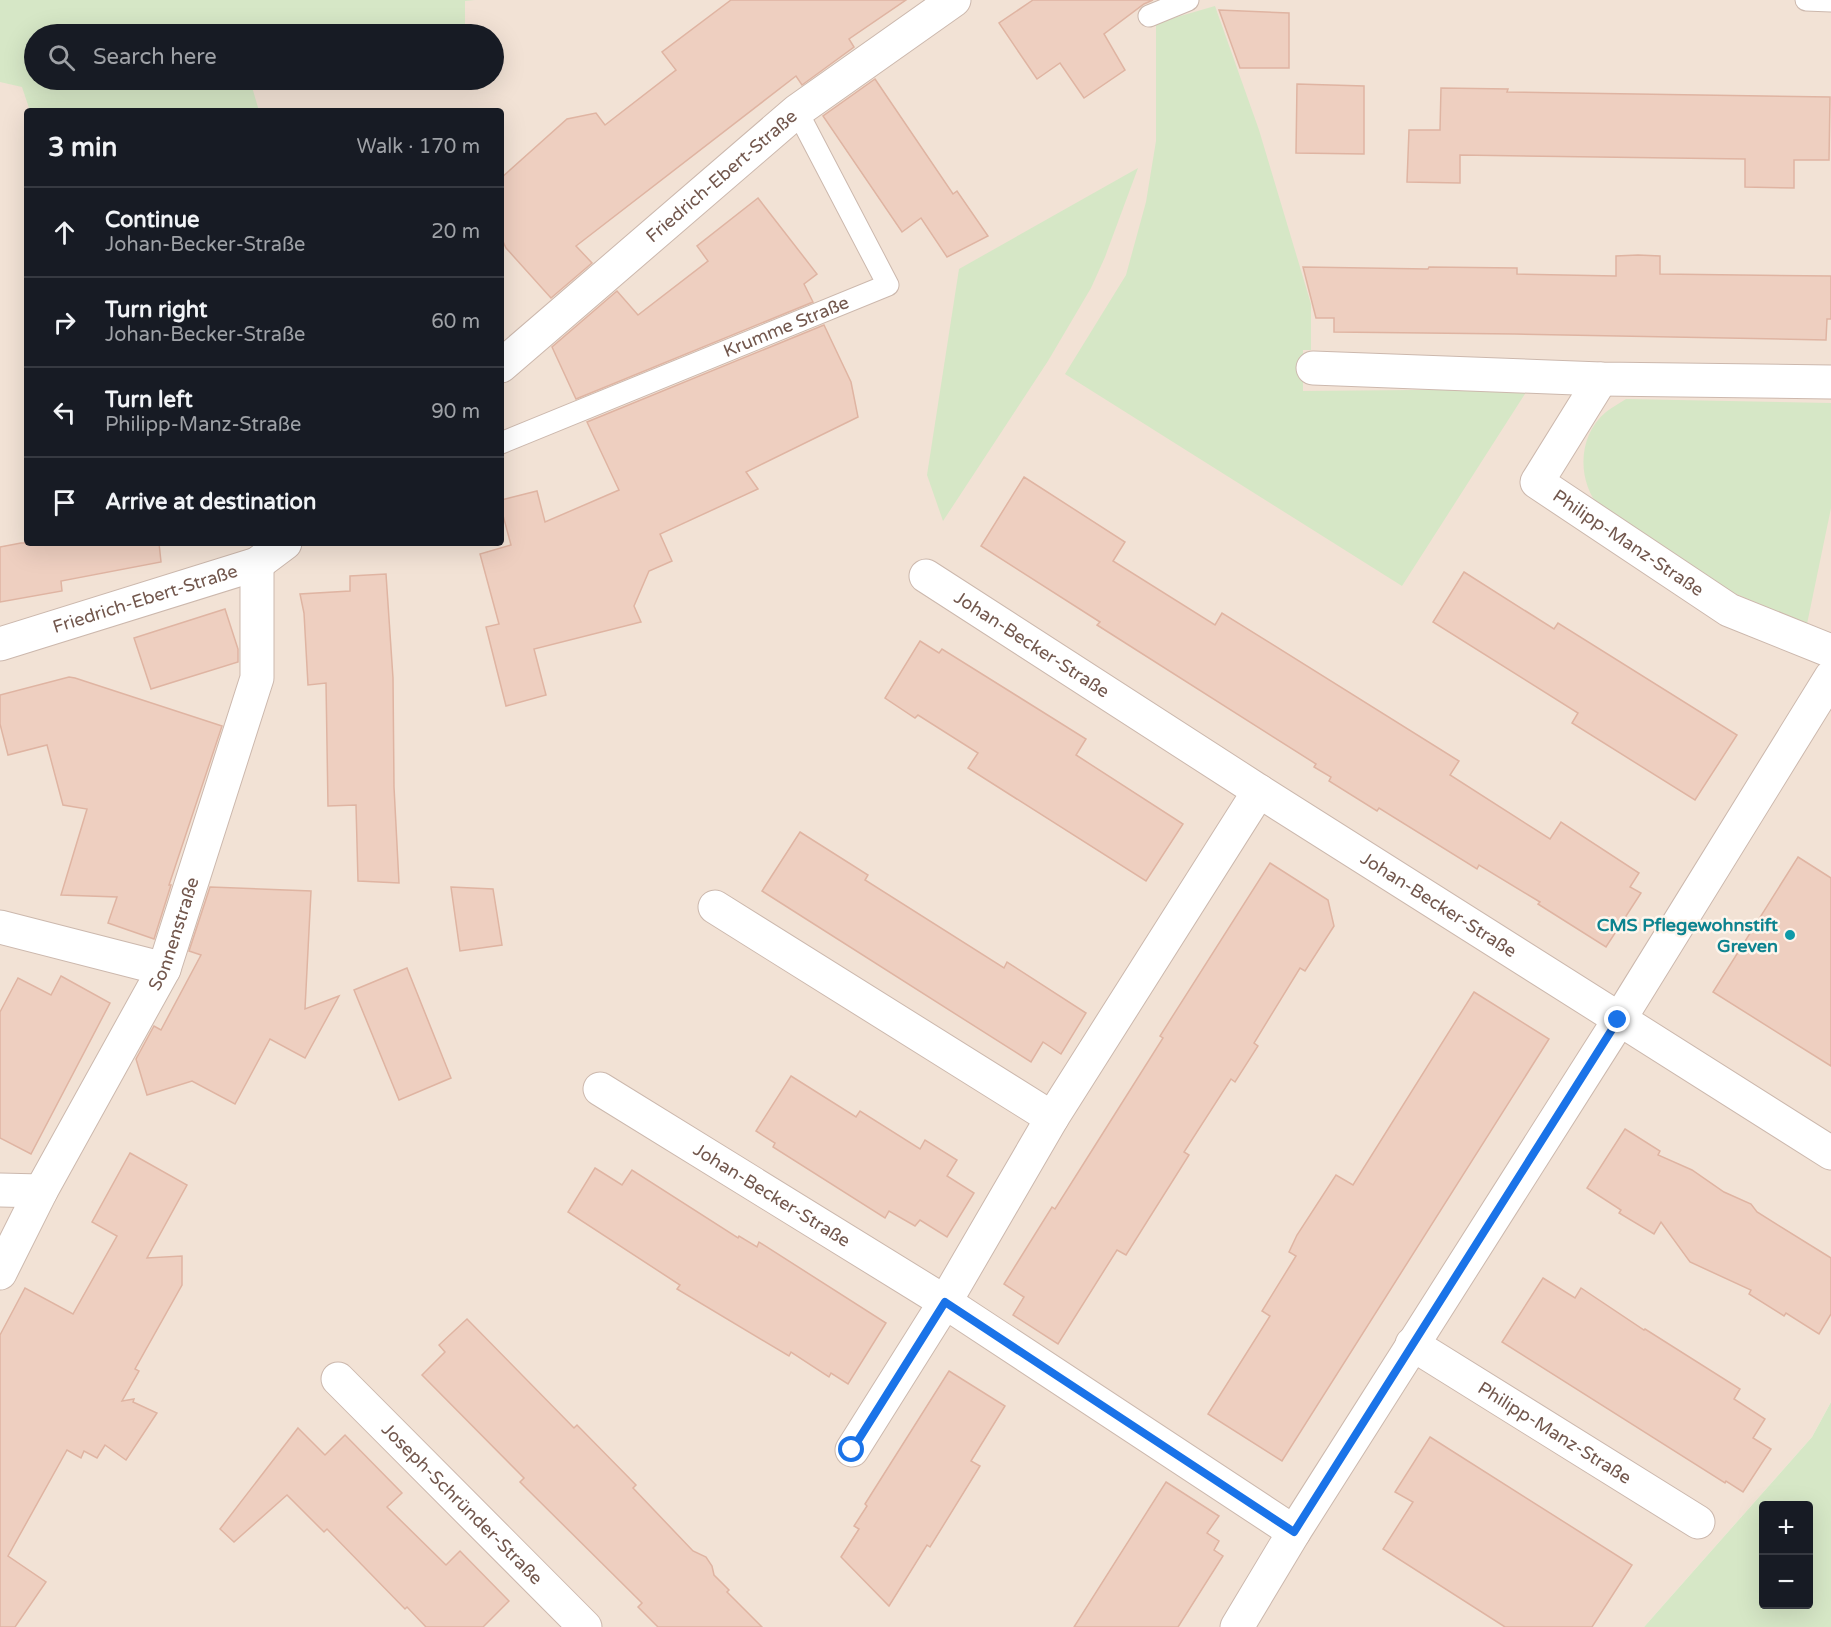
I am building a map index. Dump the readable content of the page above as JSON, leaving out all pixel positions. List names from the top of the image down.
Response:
{
  "streets": {
    "street": [
      "Friedrich-Ebert-Straße",
      "Philipp-Manz-Straße",
      "Johan-Becker-Straße",
      "Sonnenstraße",
      "Joseph-Schründer-Straße"
    ],
    "lane": ["Krumme Straße"]
  },
  "crossings": [
    ["Friedrich-Ebert-Straße", "Krumme Straße"],
    ["Friedrich-Ebert-Straße", "Sonnenstraße"]
  ],
  "places": ["CMS Pflegewohnstift Greven"],
  "page": {
    "search": "Search here",
    "heading": ["3 min", "Walk · 170 m"],
    "list": [
      ["Continue", "Johan-Becker-Straße", "20 m"],
      ["Turn right", "Johan-Becker-Straße", "60 m"],
      ["Turn left", "Philipp-Manz-Straße", "90 m"],
      "Arrive at destination"
    ],
    "map_buttons": ["+", "−"]
  }
}
